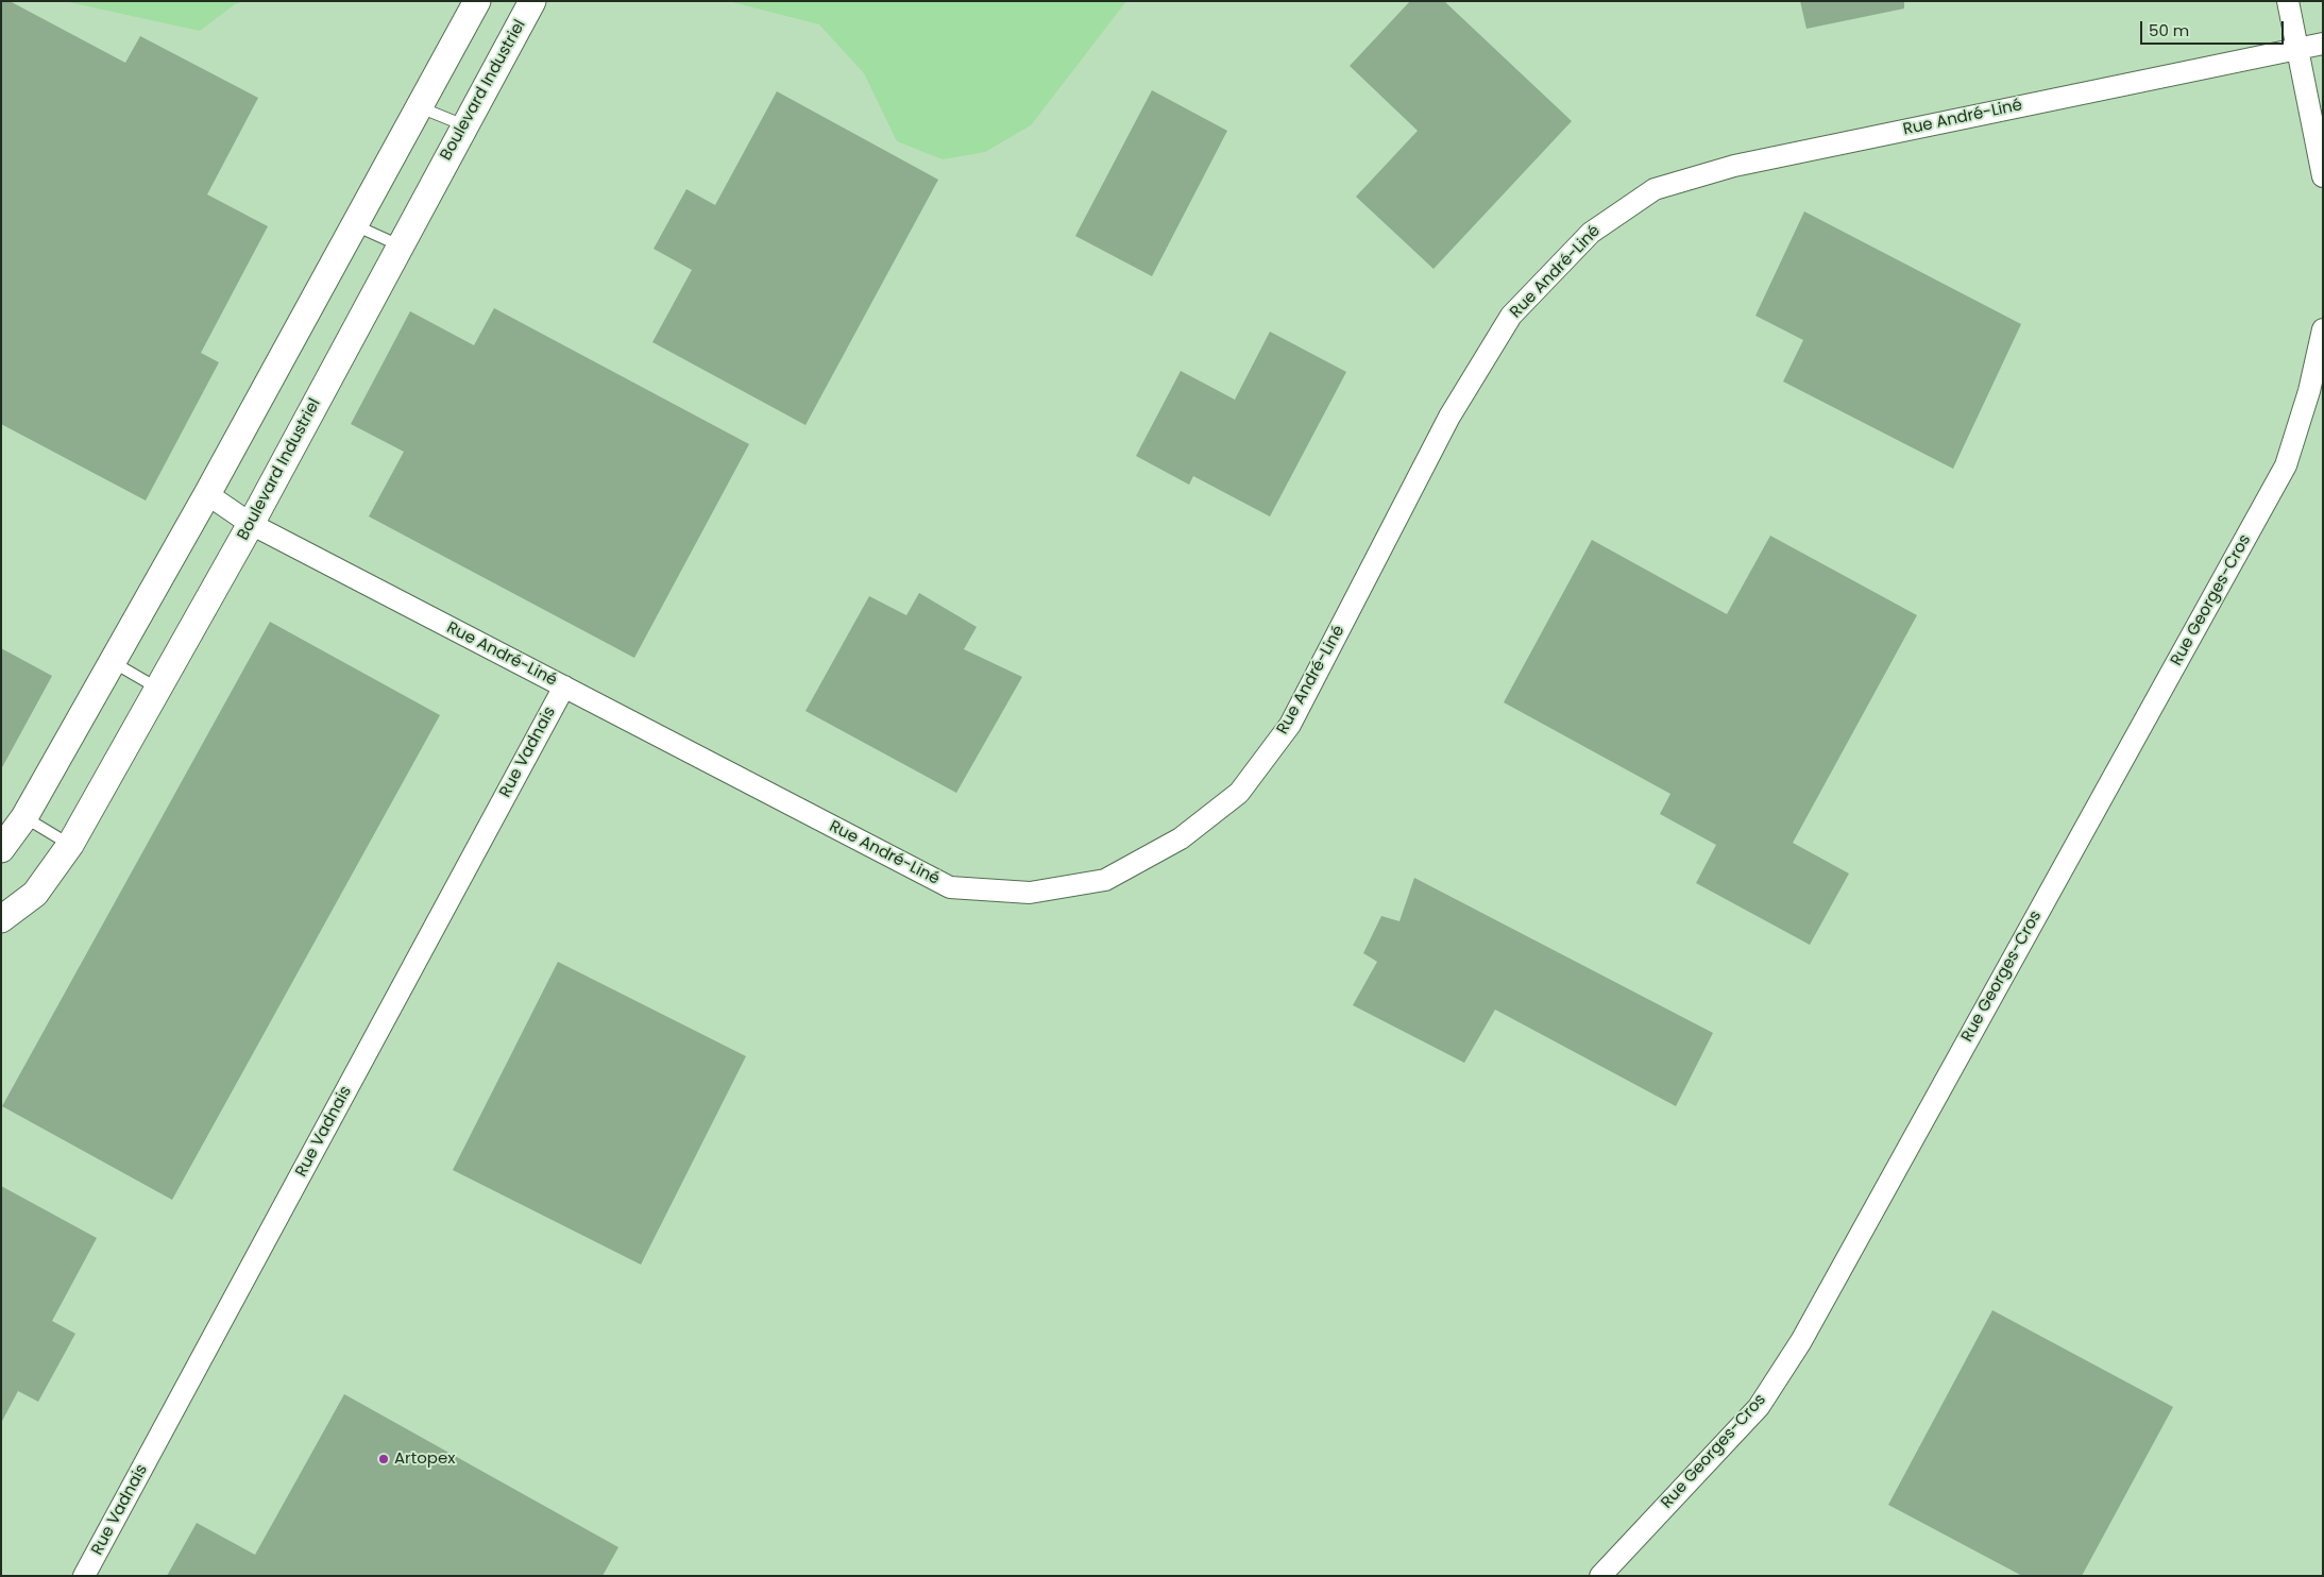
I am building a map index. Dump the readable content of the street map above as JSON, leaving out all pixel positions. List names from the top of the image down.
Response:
{
  "streets": {
    "street": [
      "Boulevard Industriel",
      "Rue André-Liné",
      "Rue Georges-Cros",
      "Rue Vadnais"
    ]
  },
  "crossings": [
    ["Boulevard Industriel", "Rue André-Liné"],
    ["Rue André-Liné", "Rue Vadnais"]
  ],
  "places": ["Artopex"],
  "scale_bar": "50 m"
}
